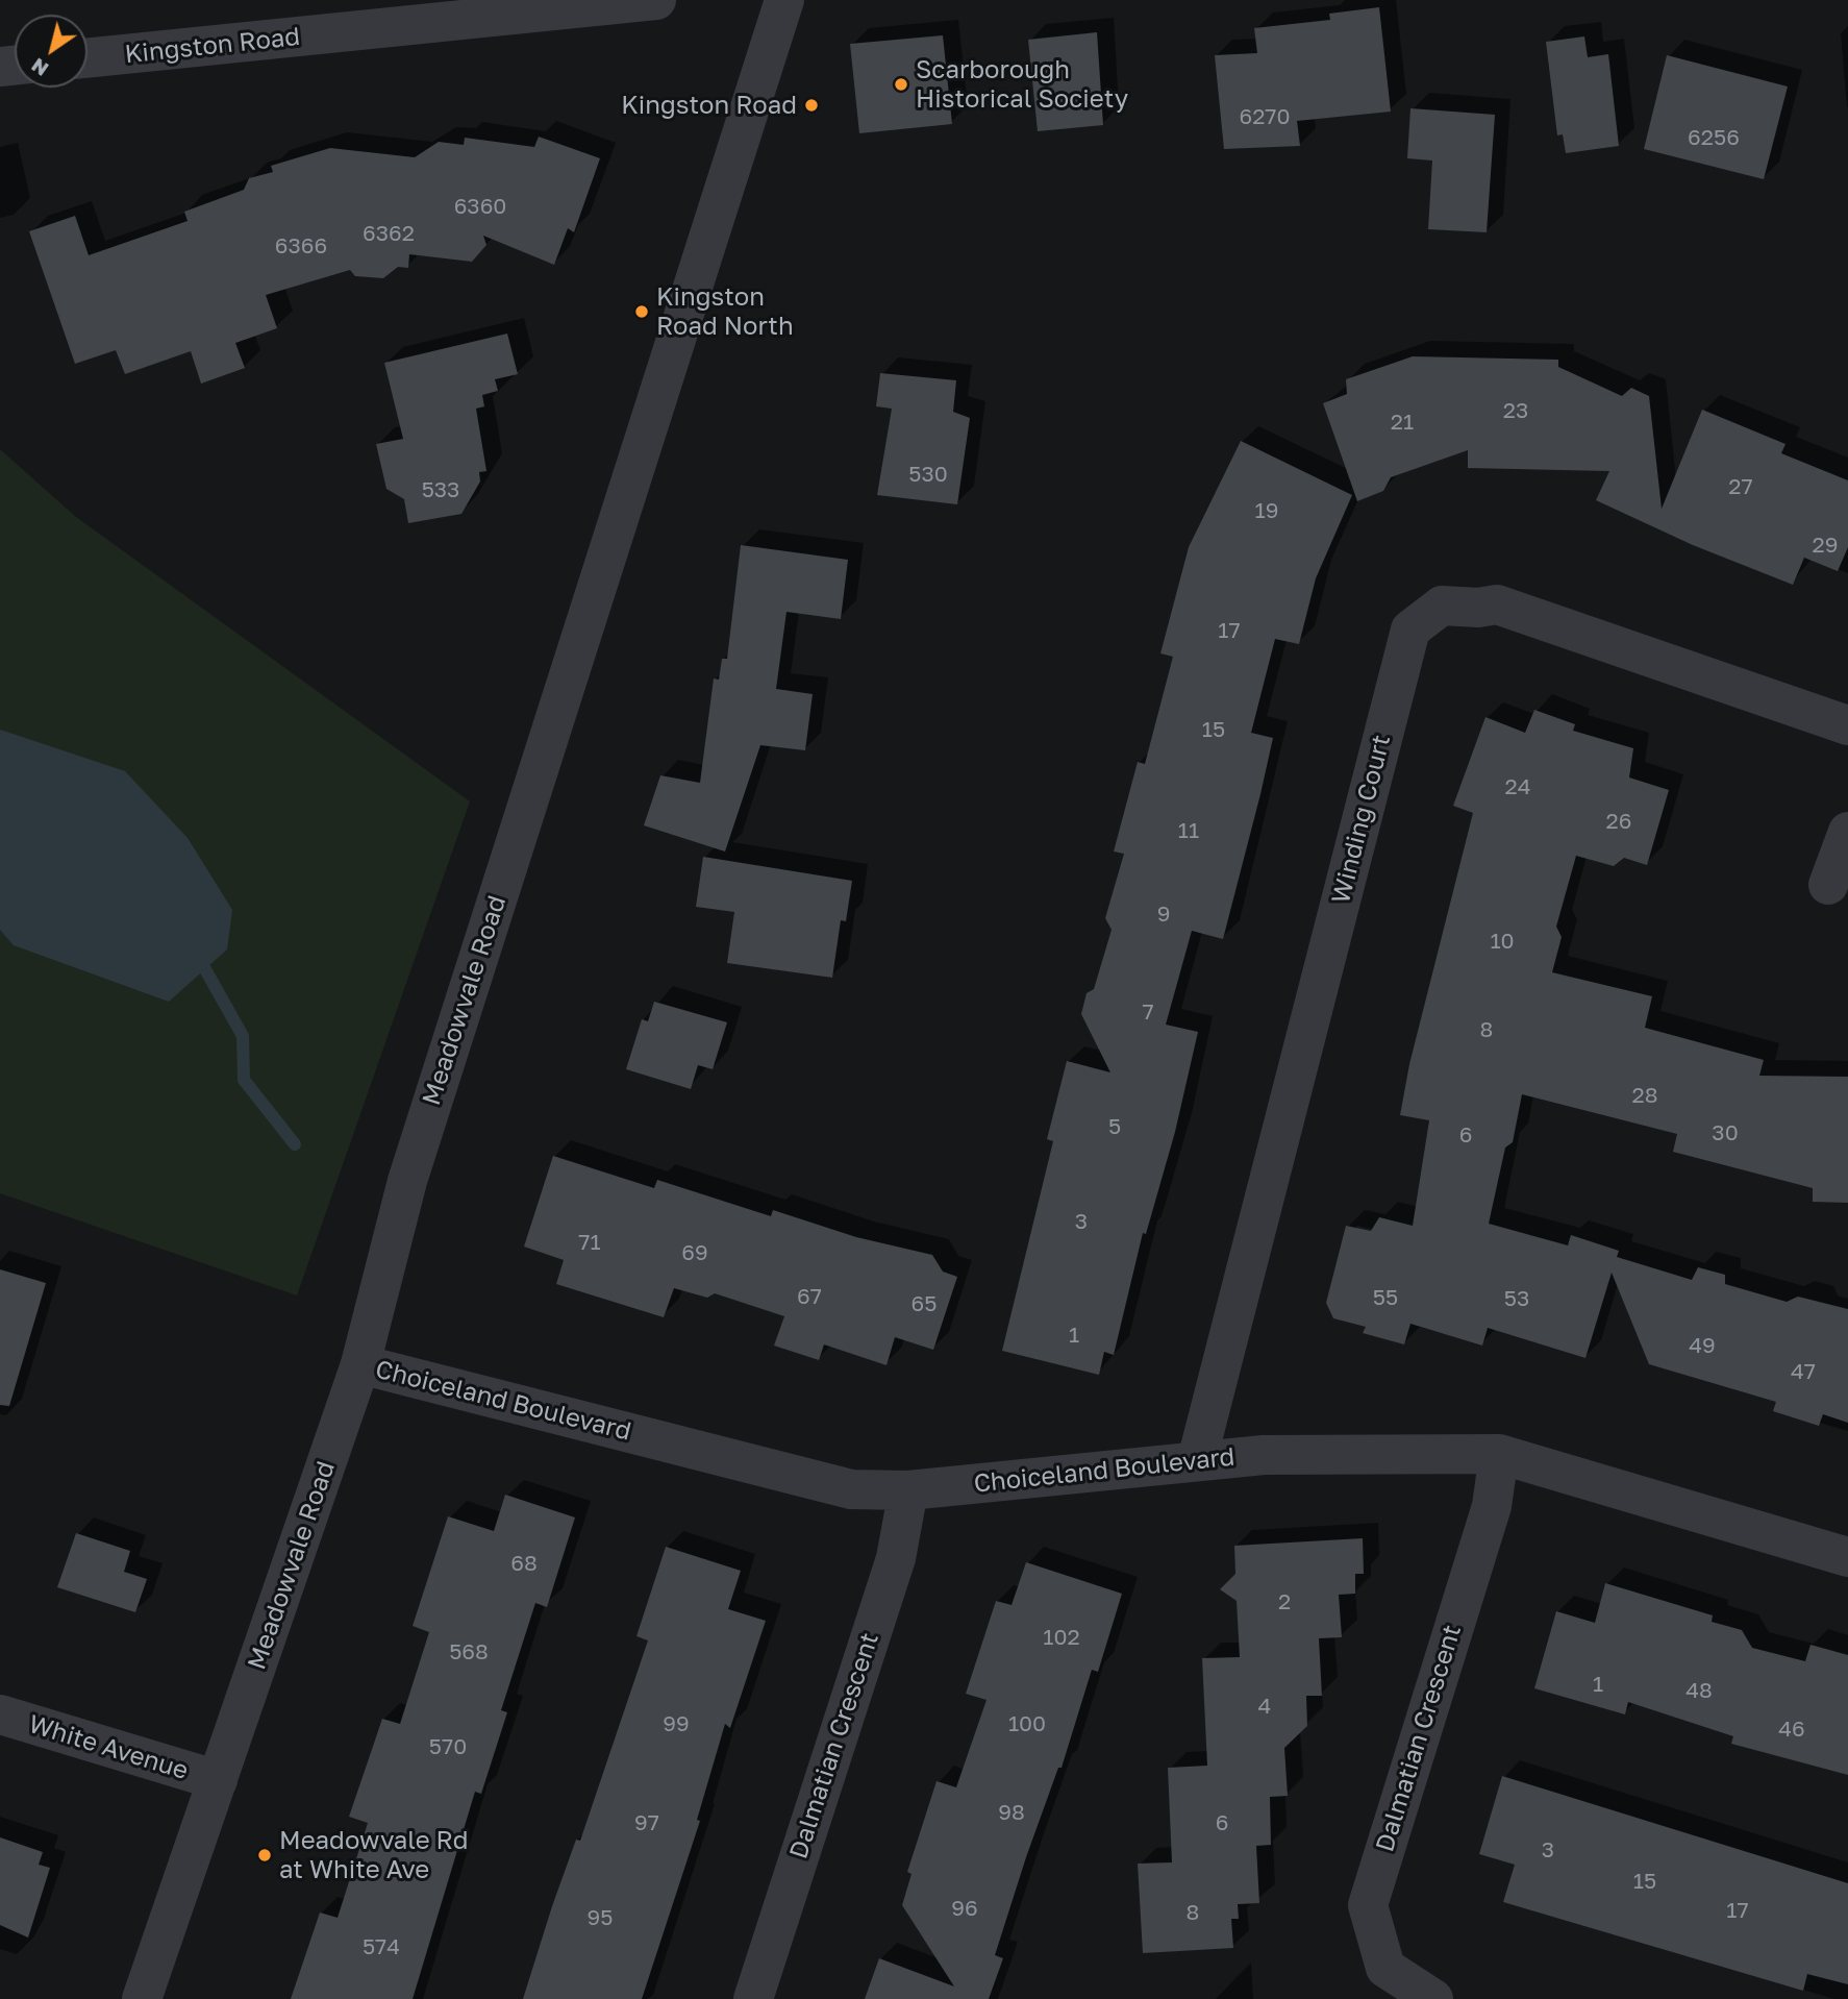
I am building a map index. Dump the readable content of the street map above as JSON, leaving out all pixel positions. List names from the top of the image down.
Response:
{
  "streets": {
    "street": [
      "Kingston Road",
      "Winding Court",
      "Meadowvale Road",
      "Choiceland Boulevard",
      "Dalmatian Crescent",
      "White Avenue"
    ]
  },
  "crossings": [
    ["Winding Court", "Choiceland Boulevard"],
    ["Meadowvale Road", "Choiceland Boulevard"],
    ["Meadowvale Road", "White Avenue"],
    ["Choiceland Boulevard", "Dalmatian Crescent"]
  ],
  "places": [
    "Scarborough Historical Society",
    "Kingston Road",
    "Kingston Road North",
    "Meadowvale Rd at White Ave"
  ],
  "house_numbers": [
    "6270",
    "6256",
    "6360",
    "6362",
    "6366",
    "23",
    "21",
    "530",
    "27",
    "533",
    "19",
    "29",
    "17",
    "15",
    "24",
    "26",
    "11",
    "9",
    "10",
    "7",
    "8",
    "28",
    "5",
    "30",
    "6",
    "3",
    "71",
    "69",
    "67",
    "55",
    "53",
    "65",
    "1",
    "49",
    "47",
    "68",
    "2",
    "102",
    "568",
    "1",
    "48",
    "4",
    "99",
    "100",
    "46",
    "570",
    "98",
    "97",
    "6",
    "3",
    "15",
    "96",
    "17",
    "8",
    "95",
    "574"
  ],
  "north": "bottom left"
}
